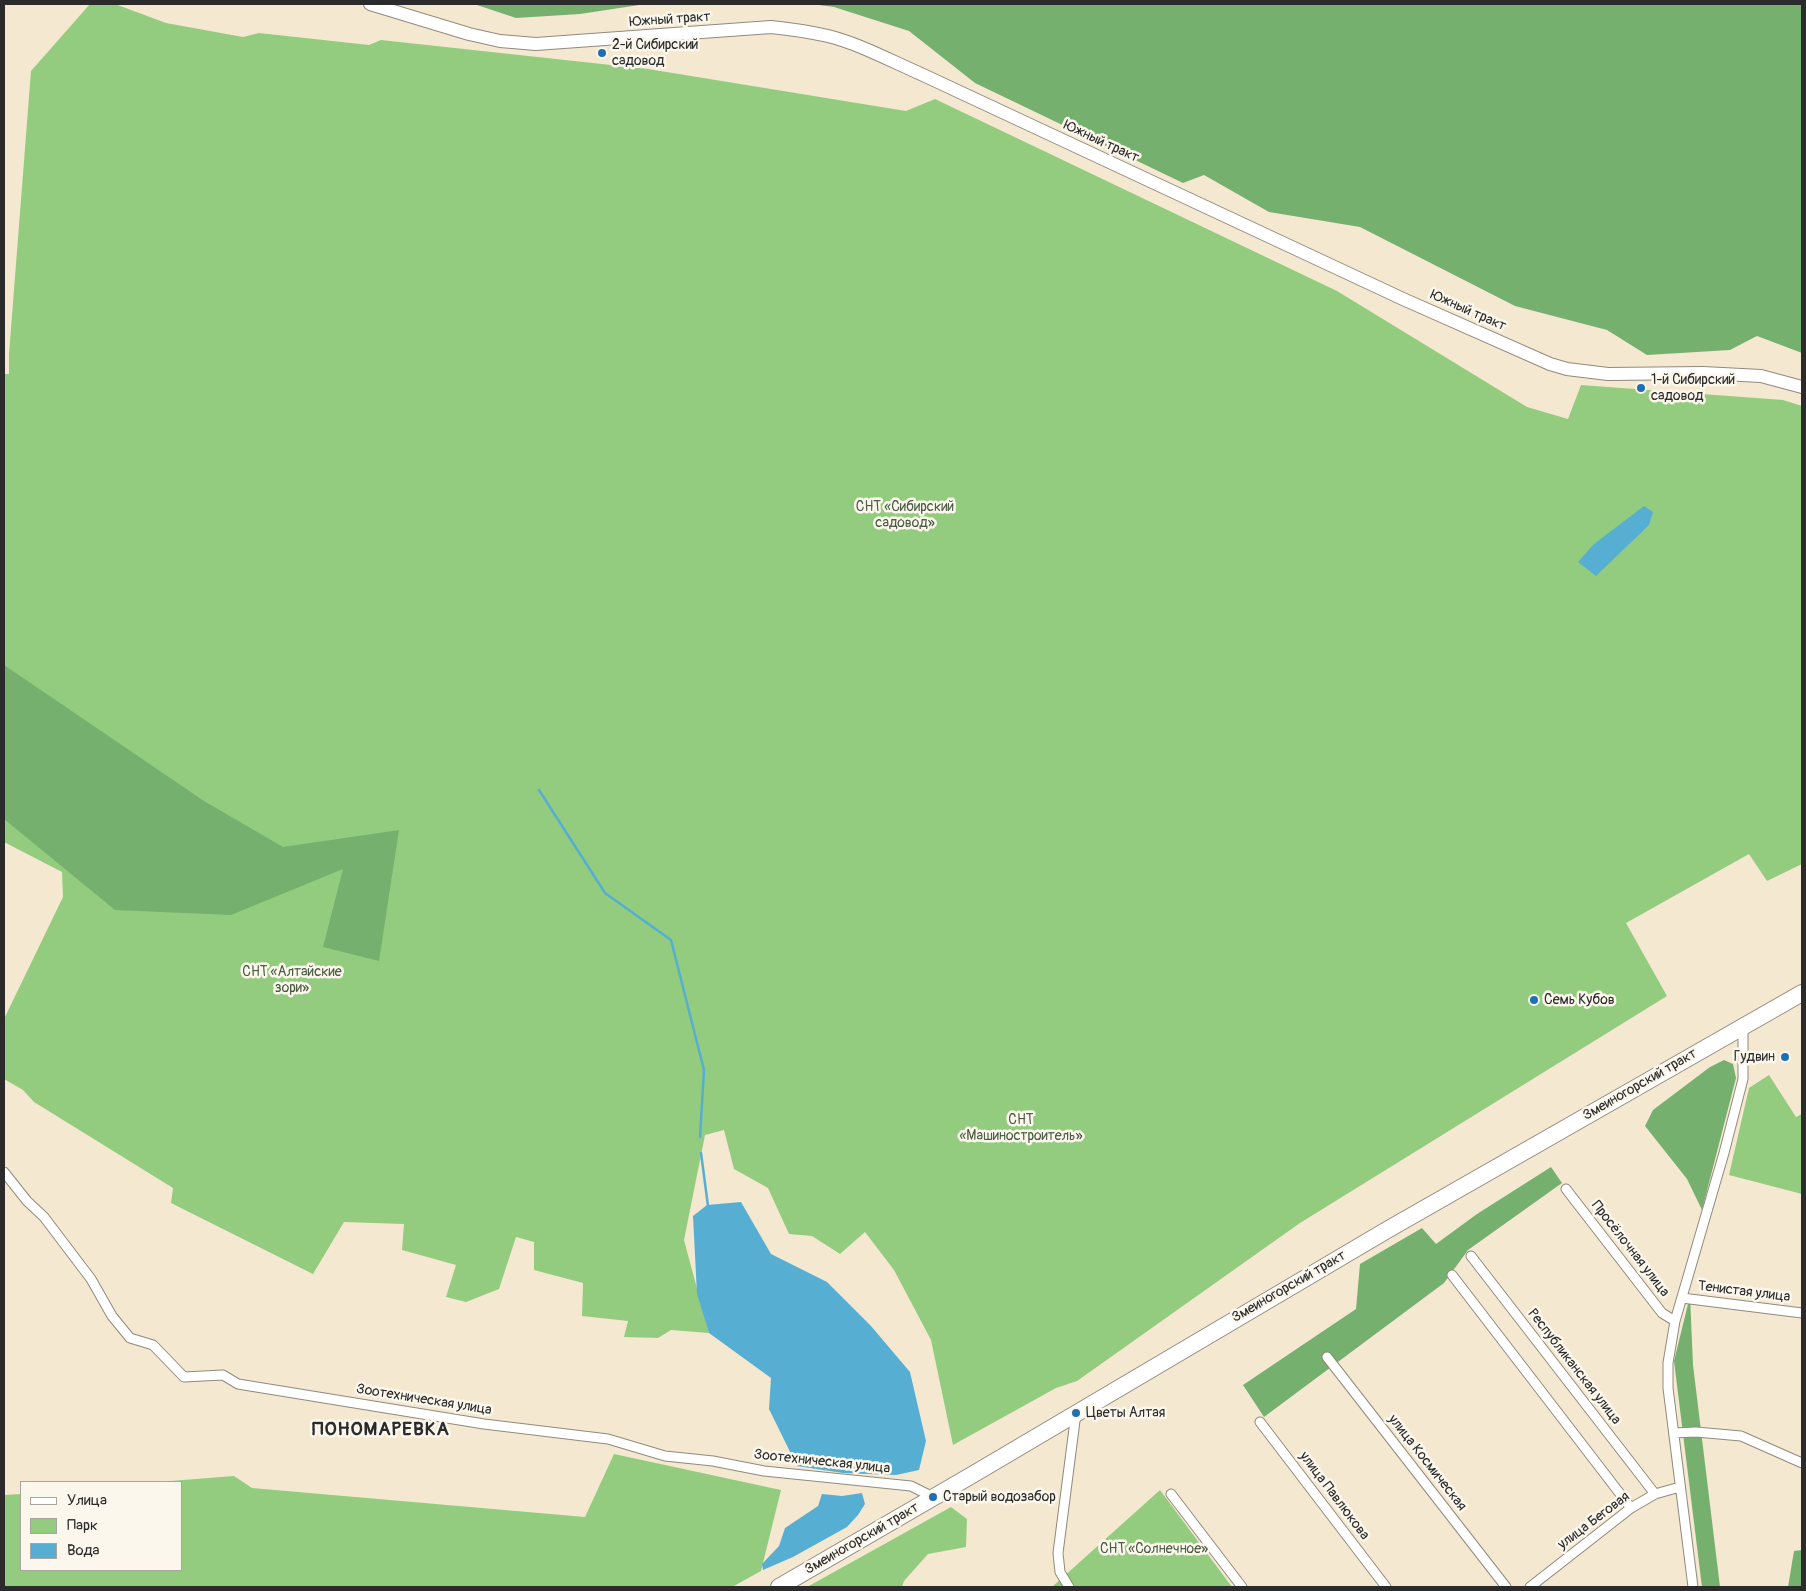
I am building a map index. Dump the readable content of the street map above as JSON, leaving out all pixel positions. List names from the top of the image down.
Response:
{
  "streets": {
    "highway": ["Змеиногорский тракт"],
    "main road": ["Южный тракт"],
    "street": [
      "Просёлочная улица",
      "Тенистая улица",
      "Республиканская улица",
      "Зоотехническая улица",
      "улица Космическая",
      "улица Павлюкова",
      "улица Беговая"
    ]
  },
  "crossings": [
    ["Змеиногорский тракт", "Зоотехническая улица"],
    ["Республиканская улица", "улица Беговая"]
  ],
  "districts": ["ПОНОМАРЕВКА"],
  "parks": [
    "СНТ «Сибирский садовод»",
    "СНТ «Алтайские зори»",
    "СНТ «Машиностроитель»",
    "СНТ «Солнечное»"
  ],
  "places": [
    "2-й Сибирский садовод",
    "1-й Сибирский садовод",
    "Семь Кубов",
    "Гудвин",
    "Цветы Алтая",
    "Старый водозабор"
  ],
  "legend": ["Улица", "Парк", "Вода"]
}
